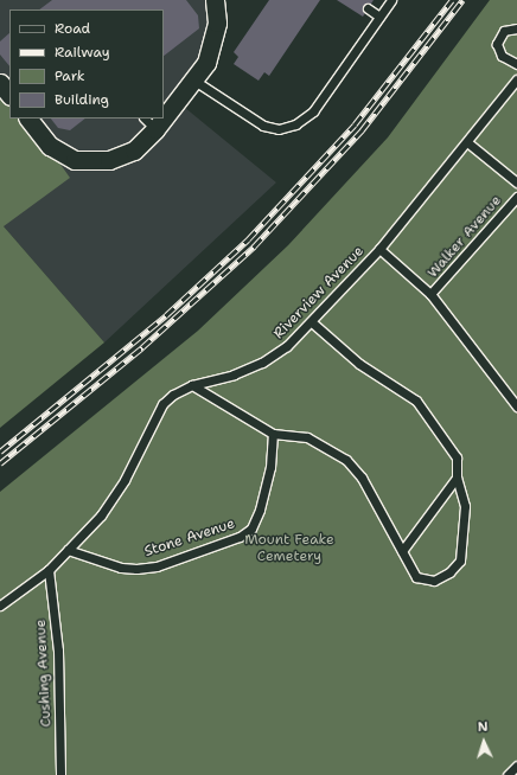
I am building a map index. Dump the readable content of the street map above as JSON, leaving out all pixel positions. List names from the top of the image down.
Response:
{
  "streets": {
    "lane": [
      "Walker Avenue",
      "Riverview Avenue",
      "Stone Avenue",
      "Cushing Avenue"
    ]
  },
  "crossings": [
    ["Riverview Avenue", "Stone Avenue"],
    ["Riverview Avenue", "Cushing Avenue"]
  ],
  "parks": ["Mount Feake Cemetery"],
  "legend": [
    "Road",
    "Railway",
    "Park",
    "Building"
  ],
  "north": "top"
}
